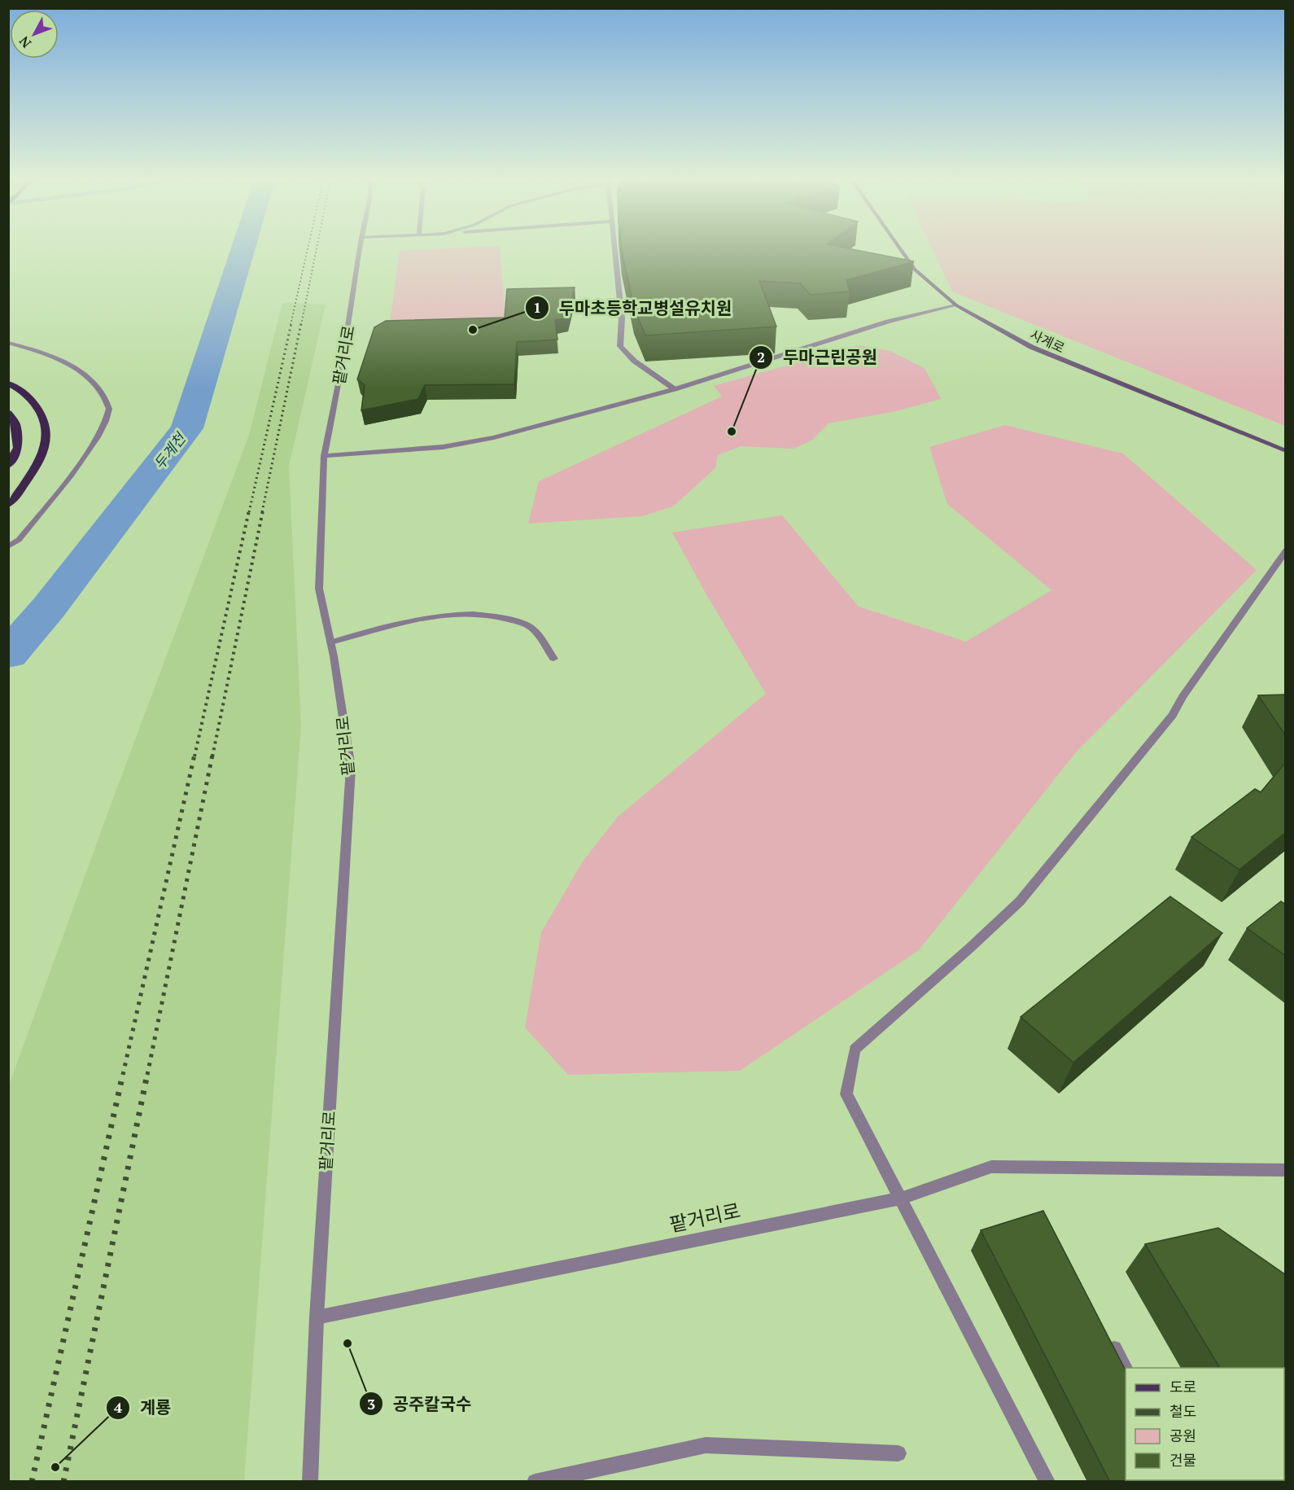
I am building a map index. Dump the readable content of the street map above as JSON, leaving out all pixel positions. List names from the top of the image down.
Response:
{
  "streets": {
    "main road": ["사계로"],
    "street": ["팥거리로"]
  },
  "water": ["두계천"],
  "places": [
    "두마초등학교병설유치원",
    "두마근린공원",
    "공주칼국수",
    "계룡"
  ],
  "legend": [
    "도로",
    "철도",
    "공원",
    "건물"
  ],
  "north": "bottom left"
}
